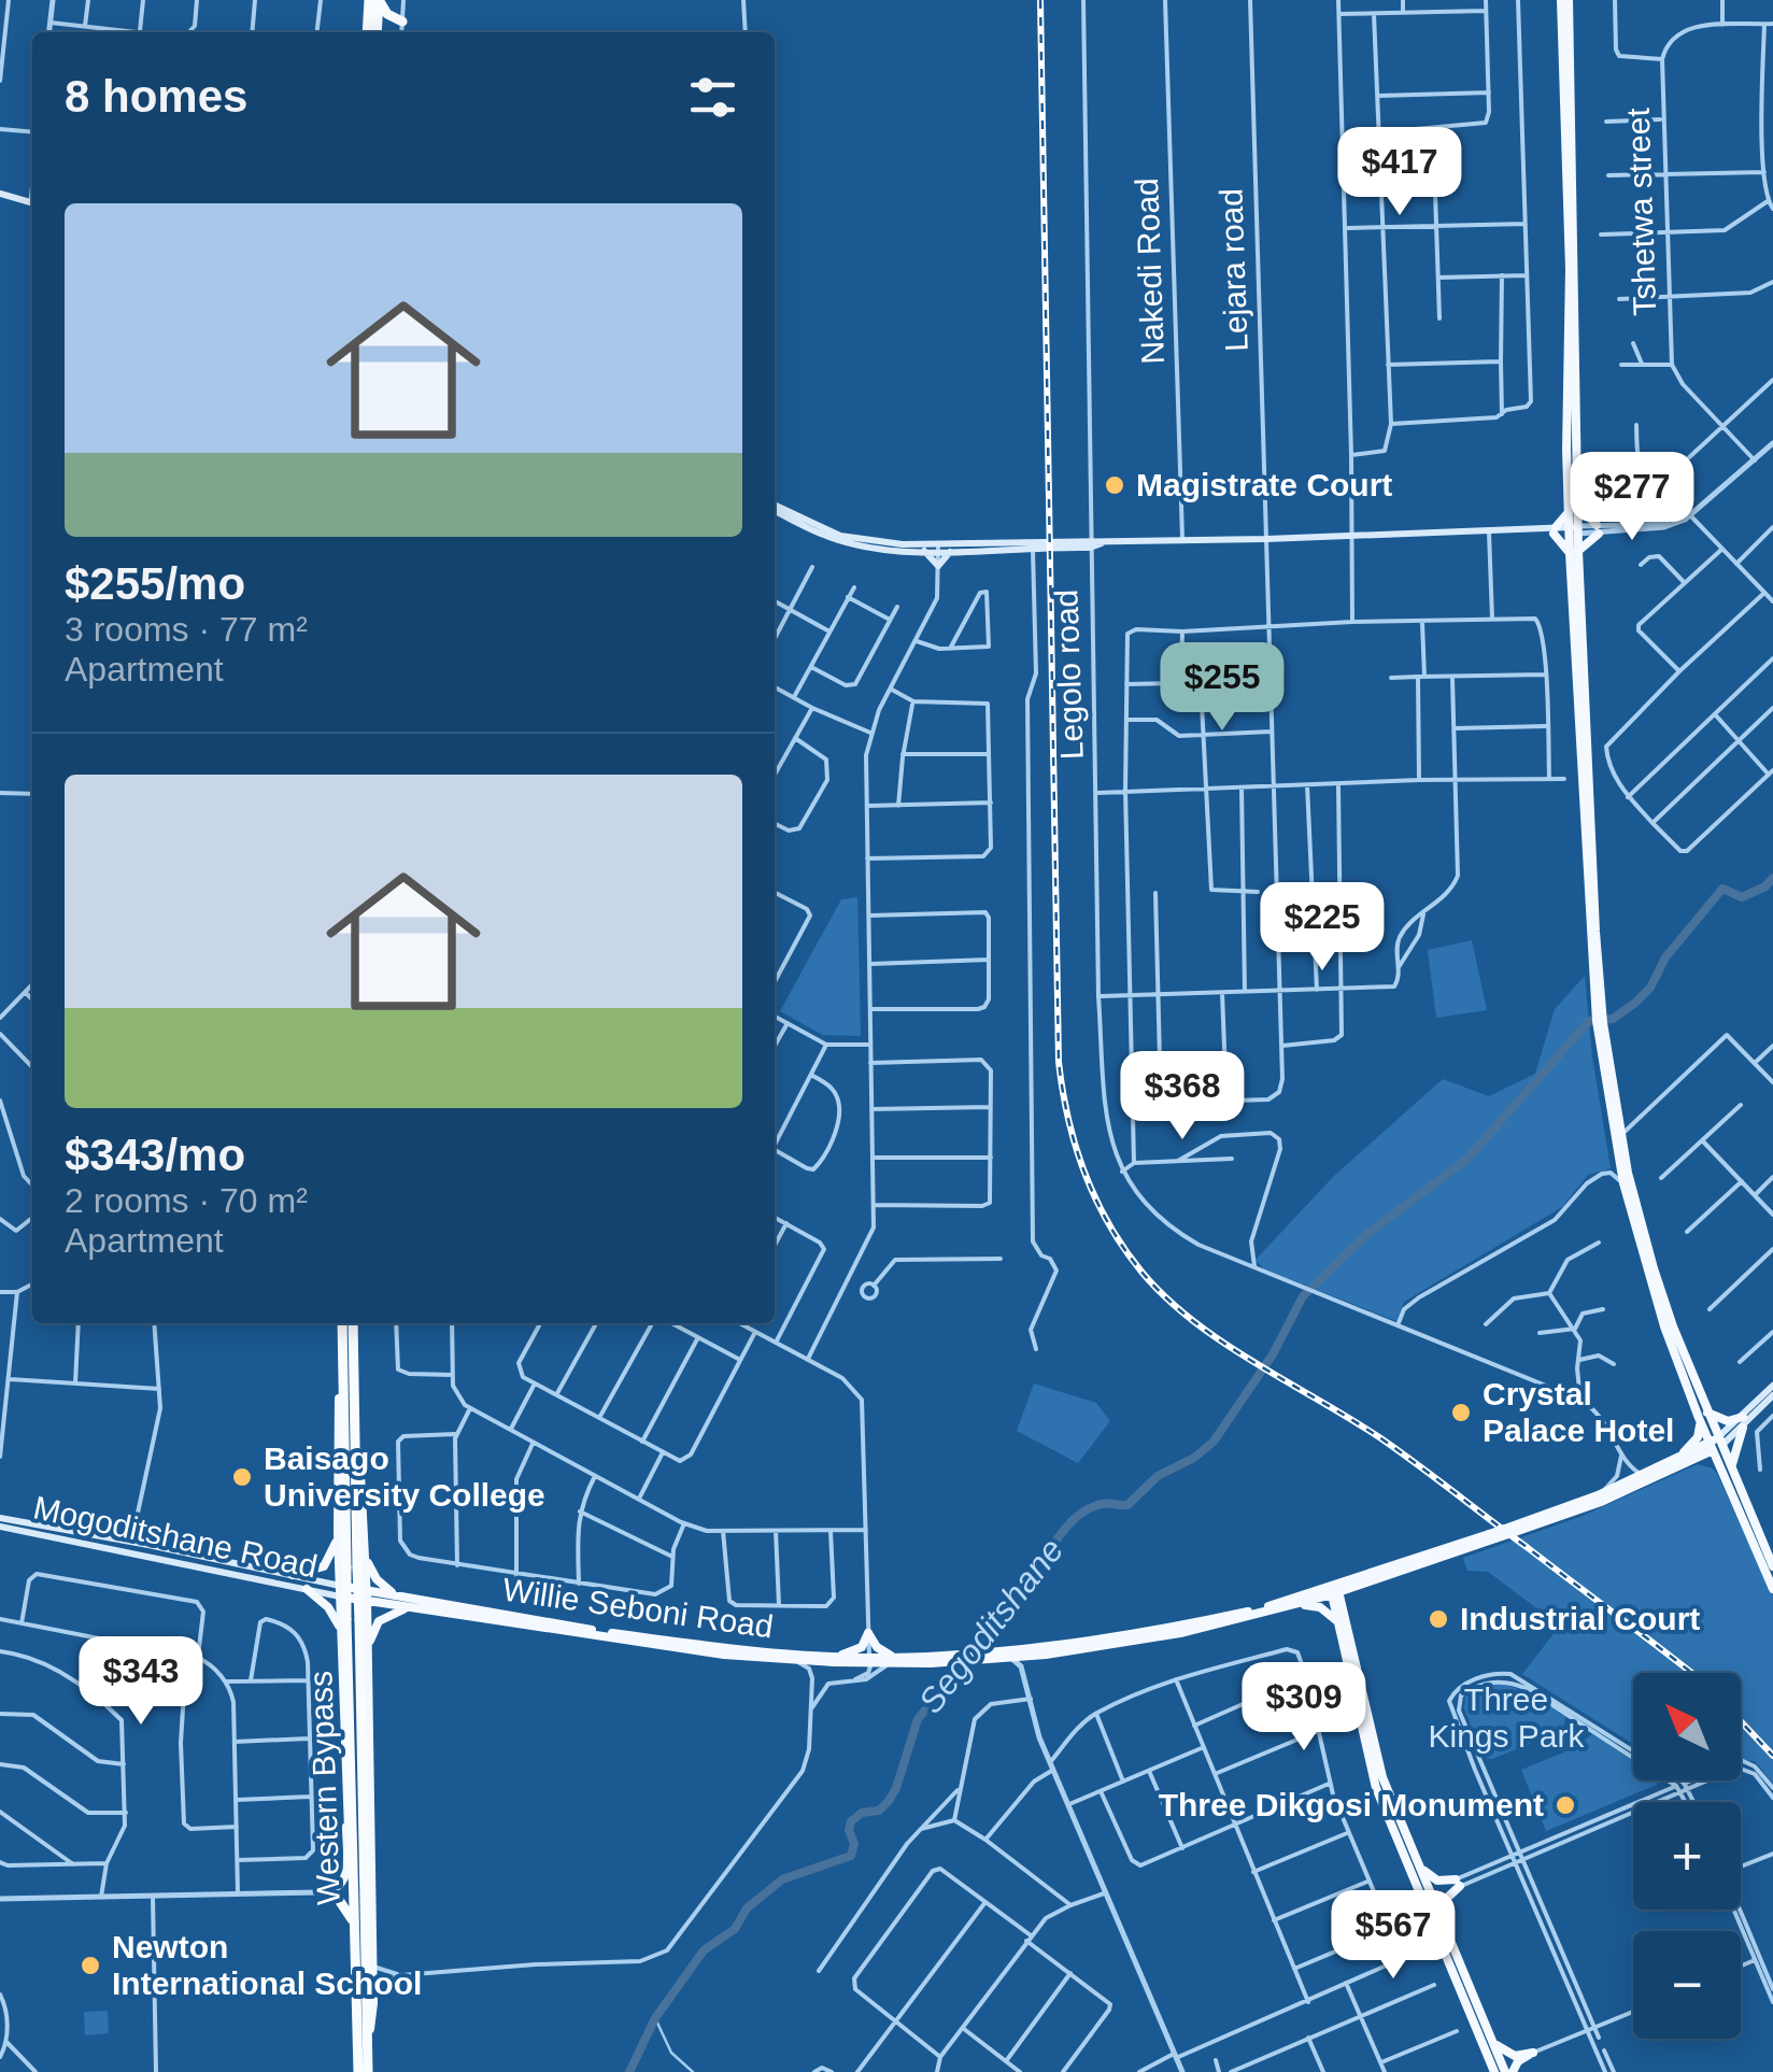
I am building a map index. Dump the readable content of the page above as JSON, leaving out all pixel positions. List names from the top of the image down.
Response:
{
  "streets": {
    "highway": ["Western Bypass"],
    "main road": ["Mogoditshane Road", "Willie Seboni Road"],
    "street": [
      "Tshetwa street",
      "Lejara road",
      "Nakedi Road",
      "Legolo road"
    ]
  },
  "crossings": [
    ["Mogoditshane Road", "Willie Seboni Road"]
  ],
  "water": ["Segoditshane"],
  "parks": ["Three Kings Park"],
  "places": [
    "Magistrate Court",
    "Crystal Palace Hotel",
    "Baisago University College",
    "Industrial Court",
    "Three Dikgosi Monument",
    "Newton International School"
  ],
  "north": "top left",
  "page": {
    "heading": "8 homes",
    "price": [
      "$417",
      "$277",
      "$255",
      "$225",
      "$368",
      "$343",
      "$309",
      "$567"
    ],
    "list": [
      {
        "name": "$255/mo",
        "note": "3 rooms · 77 m² · Apartment"
      },
      {
        "name": "$343/mo",
        "note": "2 rooms · 70 m² · Apartment"
      }
    ],
    "map_buttons": ["+", "−"]
  }
}
